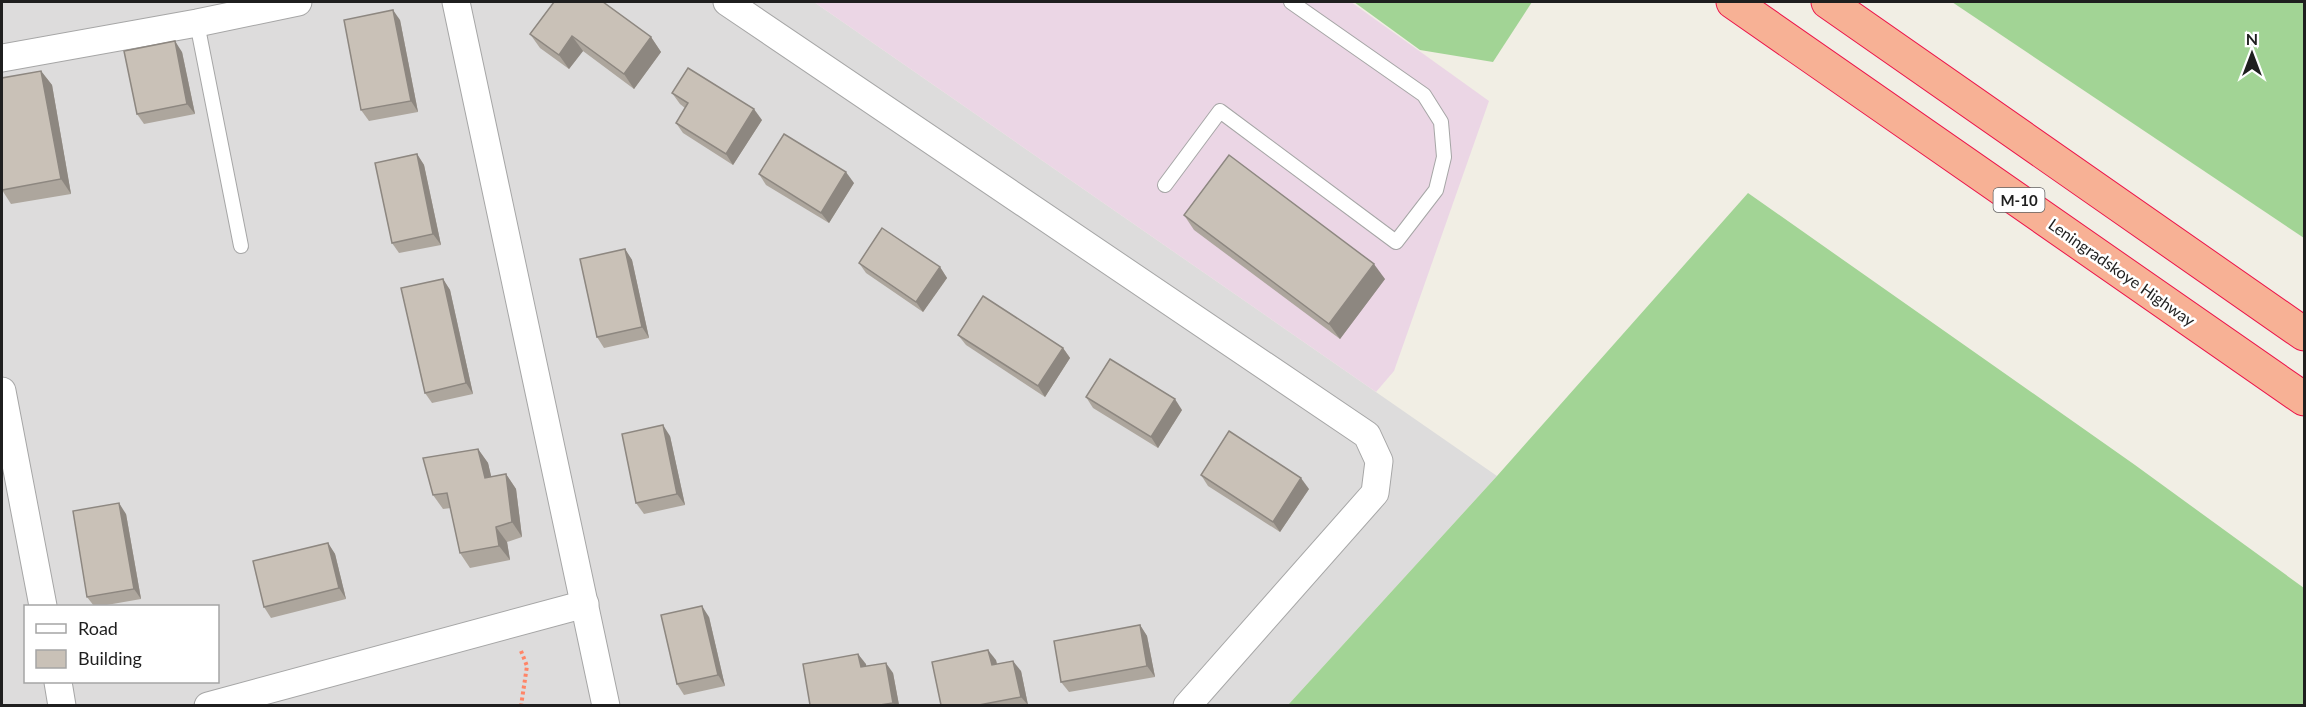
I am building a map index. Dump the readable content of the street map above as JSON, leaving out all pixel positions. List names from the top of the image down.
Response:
{
  "streets": {
    "highway": ["М-10", "Leningradskoye Highway"]
  },
  "legend": ["Road", "Building"],
  "north": "top"
}
